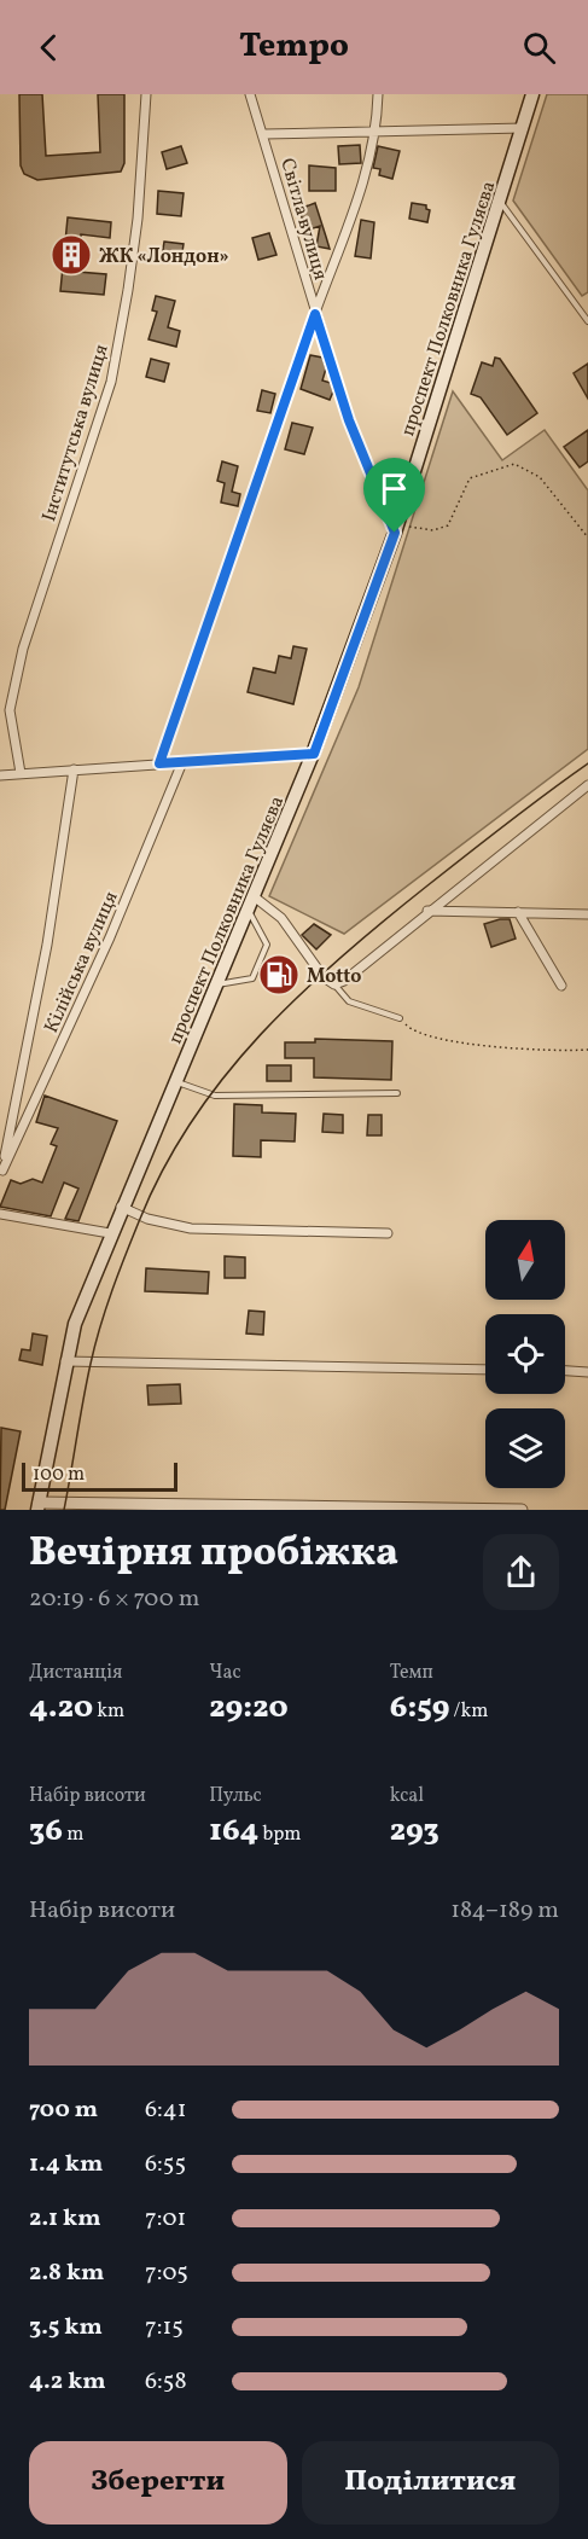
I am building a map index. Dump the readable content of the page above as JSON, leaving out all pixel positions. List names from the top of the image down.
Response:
{
  "streets": {
    "main road": ["проспект Полковника Гуляєва"],
    "street": ["Світла вулиця", "Інститутська вулиця", "Кілійська вулиця"]
  },
  "crossings": [
    ["Світла вулиця", "проспект Полковника Гуляєва"]
  ],
  "places": {
    "building": ["ЖК «Лондон»"],
    "fuel station": ["Motto"]
  },
  "scale_bar": "100 m",
  "north": "top",
  "page": {
    "header": "Tempo",
    "scale": "100 m",
    "heading": ["Вечірня пробіжка", "20:19 · 6 × 700 m"],
    "stats": [
      ["Дистанція", "4.20 km"],
      ["Час", "29:20"],
      ["Темп", "6:59 /km"],
      ["Набір висоти", "36 m"],
      ["Пульс", "164 bpm"],
      ["kcal", "293"]
    ],
    "chart": ["Набір висоти", "184–189 m"],
    "list": [
      {
        "name": "700 m",
        "note": "6:41"
      },
      {
        "name": "1.4 km",
        "note": "6:55"
      },
      {
        "name": "2.1 km",
        "note": "7:01"
      },
      {
        "name": "2.8 km",
        "note": "7:05"
      },
      {
        "name": "3.5 km",
        "note": "7:15"
      },
      {
        "name": "4.2 km",
        "note": "6:58"
      }
    ],
    "buttons": ["Зберегти", "Поділитися"]
  }
}
